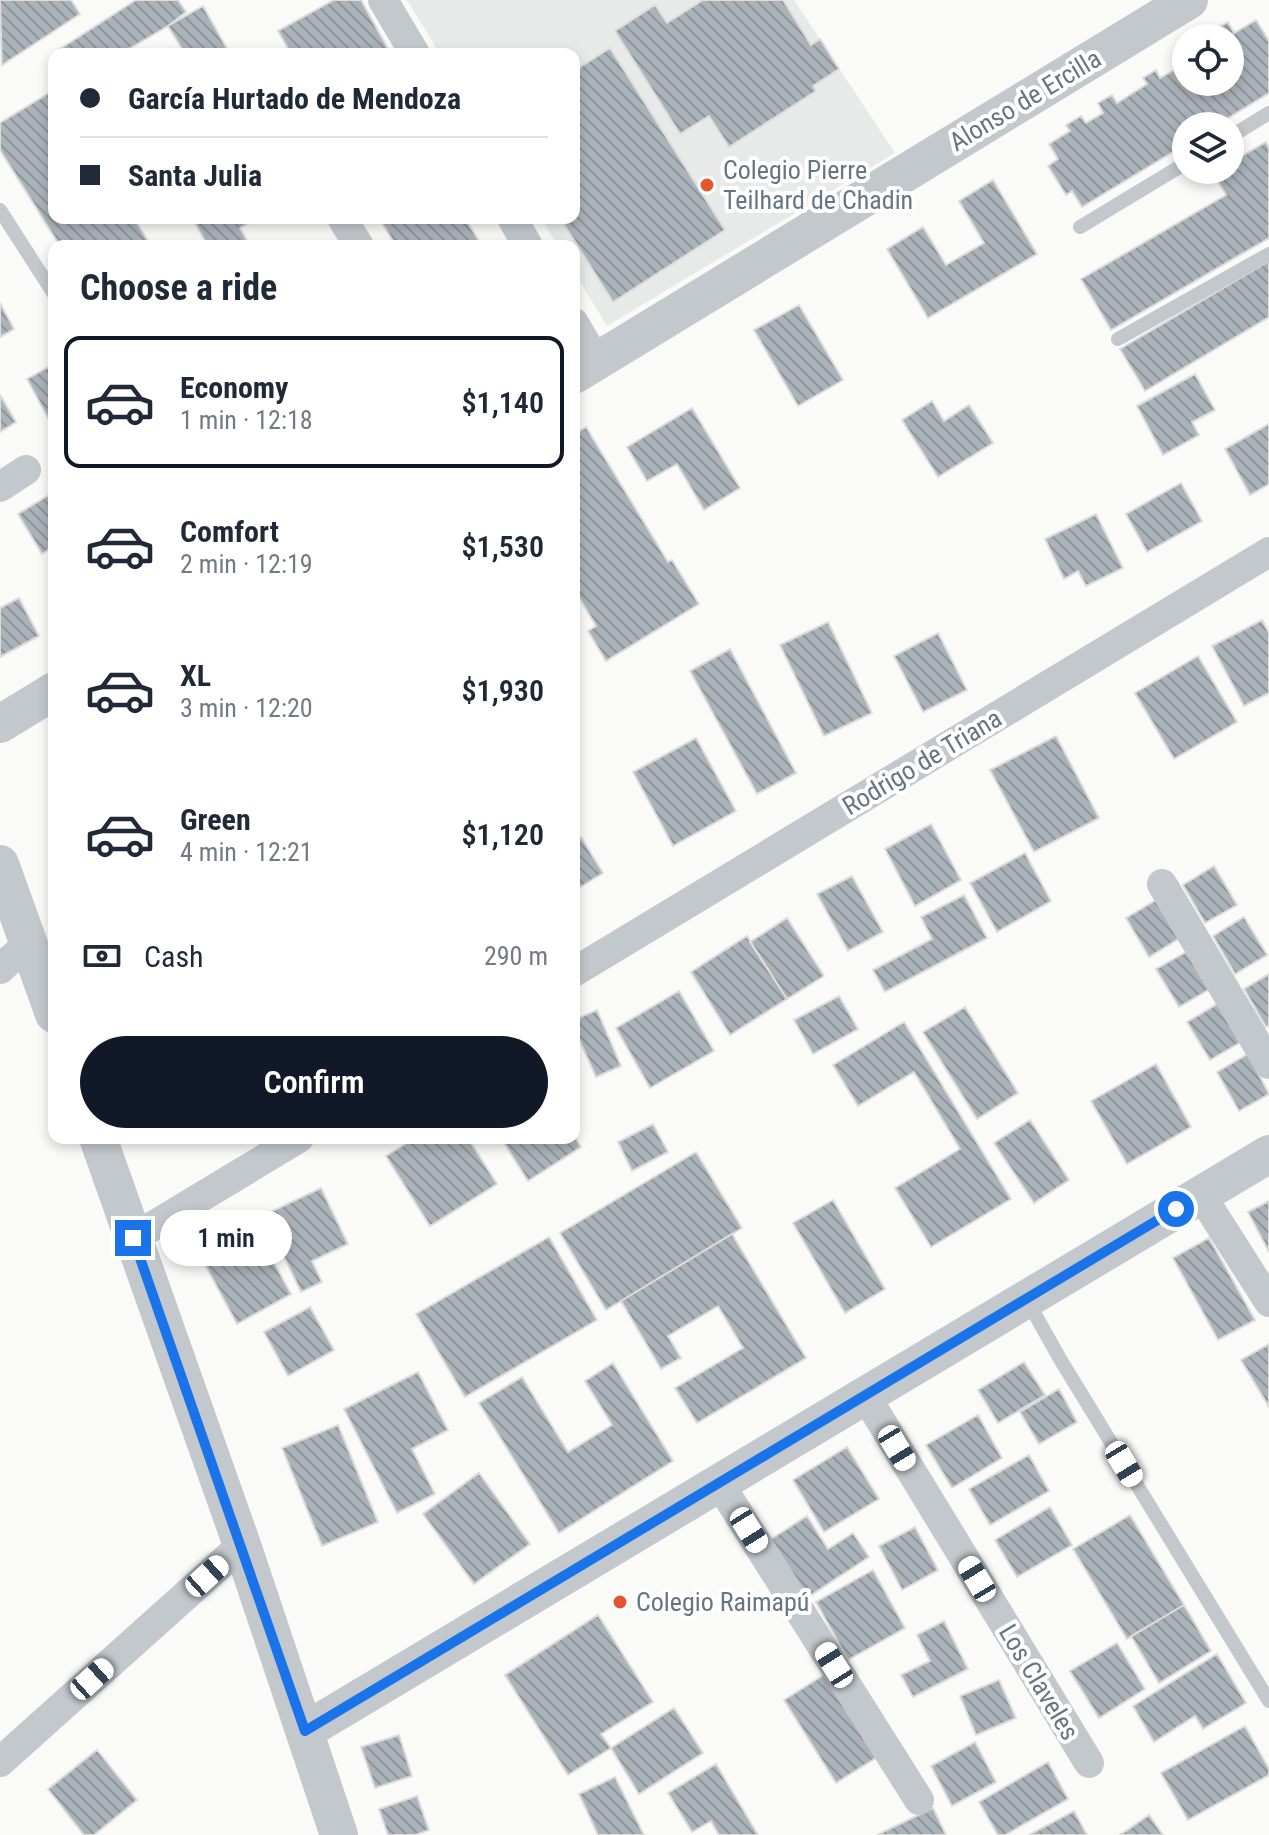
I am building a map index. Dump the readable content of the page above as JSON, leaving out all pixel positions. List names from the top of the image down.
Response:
{
  "streets": {
    "street": ["Alonso de Ercilla", "Rodrigo de Triana", "Los Claveles"]
  },
  "places": ["Colegio Pierre Teilhard de Chadin", "Colegio Raimapú"],
  "page": {
    "banner": ["García Hurtado de Mendoza", "Santa Julia"],
    "heading": "Choose a ride",
    "list": [
      {
        "name": "Economy",
        "note": "1 min · 12:18",
        "value": "$1,140"
      },
      {
        "name": "Comfort",
        "note": "2 min · 12:19",
        "value": "$1,530"
      },
      {
        "name": "XL",
        "note": "3 min · 12:20",
        "value": "$1,930"
      },
      {
        "name": "Green",
        "note": "4 min · 12:21",
        "value": "$1,120"
      }
    ],
    "pay": ["Cash", "290 m"],
    "buttons": "Confirm",
    "bubble": "1 min"
  }
}
